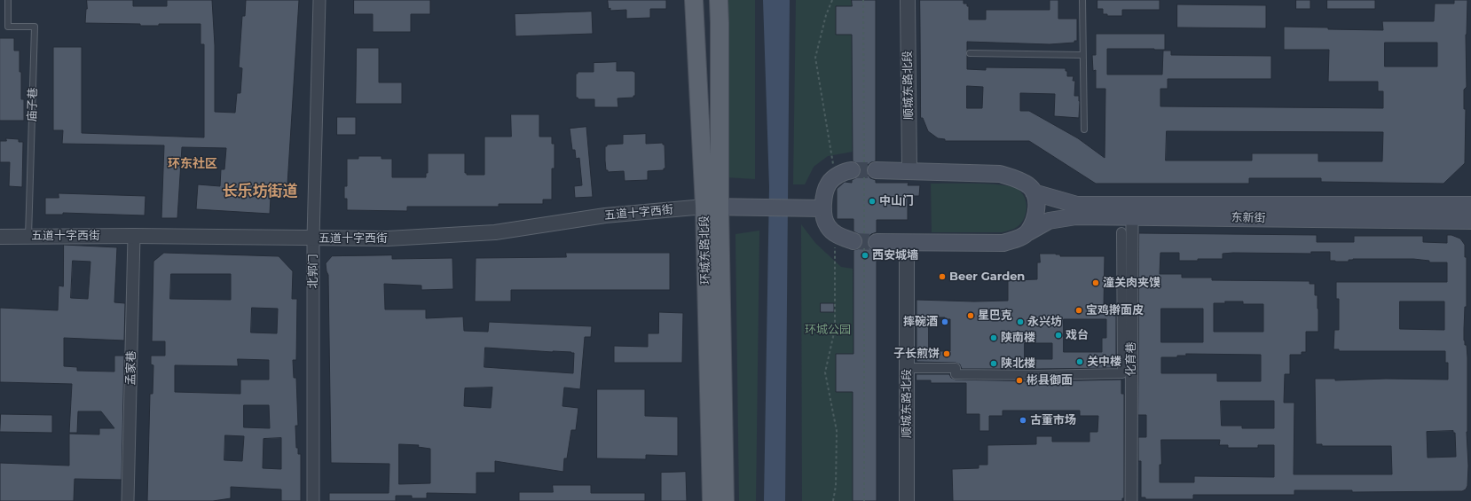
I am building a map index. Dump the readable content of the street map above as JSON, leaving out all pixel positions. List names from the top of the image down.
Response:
{
  "streets": {
    "main road": ["东新街", "环城东路北段"],
    "street": [
      "顺城东路北段",
      "五道十字西街",
      "北郭门",
      "化育巷",
      "孟家巷"
    ],
    "lane": ["庙子巷"]
  },
  "crossings": [
    ["顺城东路北段", "东新街"],
    ["庙子巷", "五道十字西街"],
    ["五道十字西街", "环城东路北段"],
    ["五道十字西街", "北郭门"],
    ["五道十字西街", "孟家巷"],
    ["东新街", "化育巷"]
  ],
  "districts": ["环东社区", "长乐坊街道"],
  "parks": ["环城公园"],
  "places": [
    "中山门",
    "西安城墙",
    "Beer Garden",
    "潼关肉夹馍",
    "宝鸡擀面皮",
    "星巴克",
    "摔碗酒",
    "永兴坊",
    "戏台",
    "陕南楼",
    "子长煎饼",
    "关中楼",
    "陕北楼",
    "彬县御面",
    "古董市场"
  ]
}
